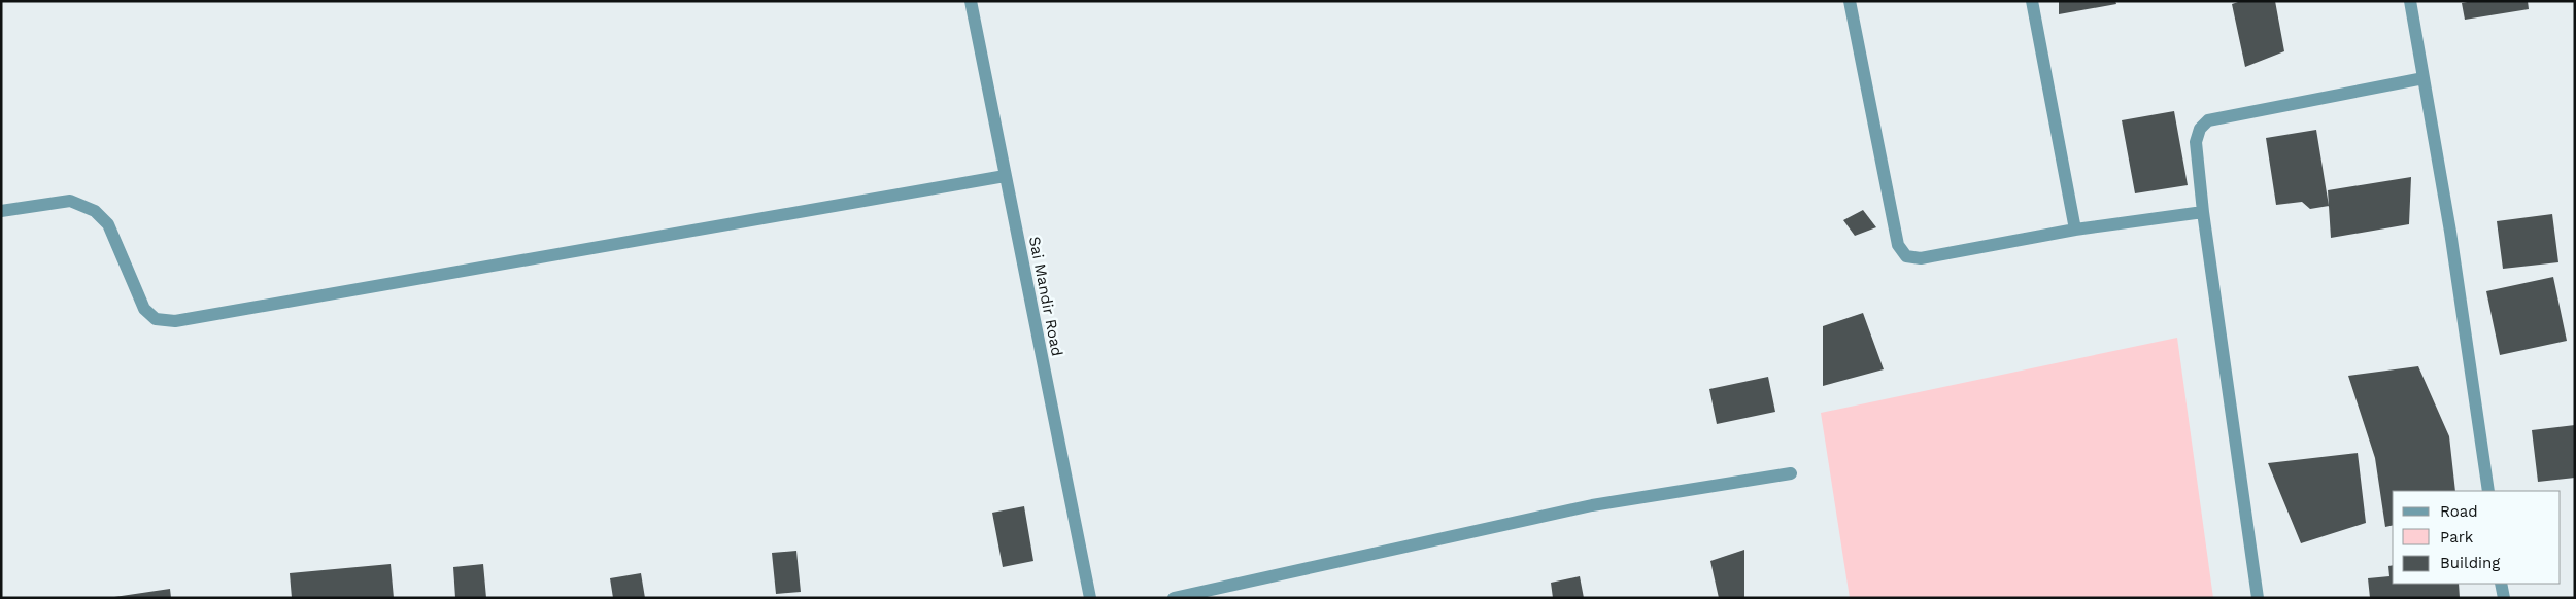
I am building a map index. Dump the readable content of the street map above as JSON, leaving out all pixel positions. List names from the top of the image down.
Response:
{
  "streets": {
    "street": ["Sai Mandir Road"]
  },
  "legend": ["Road", "Park", "Building"]
}
